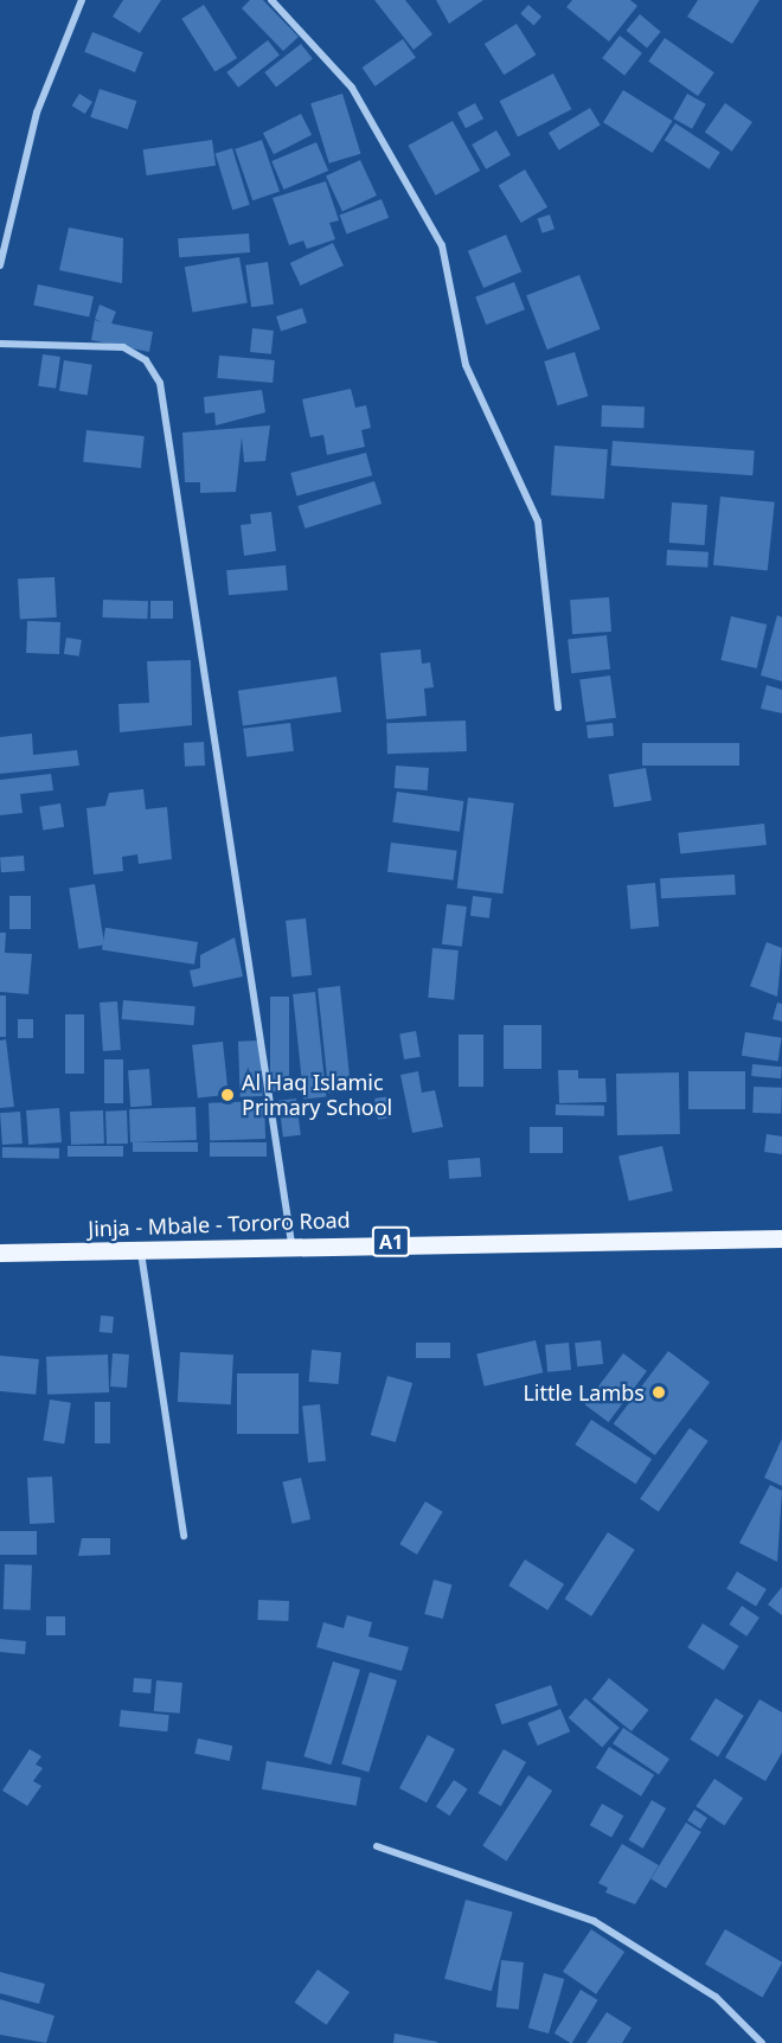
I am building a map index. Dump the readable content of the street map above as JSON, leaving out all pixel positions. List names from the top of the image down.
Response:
{
  "streets": {
    "main road": ["Jinja - Mbale - Tororo Road", "A1"]
  },
  "places": ["Al Haq Islamic Primary School", "Little Lambs"]
}
